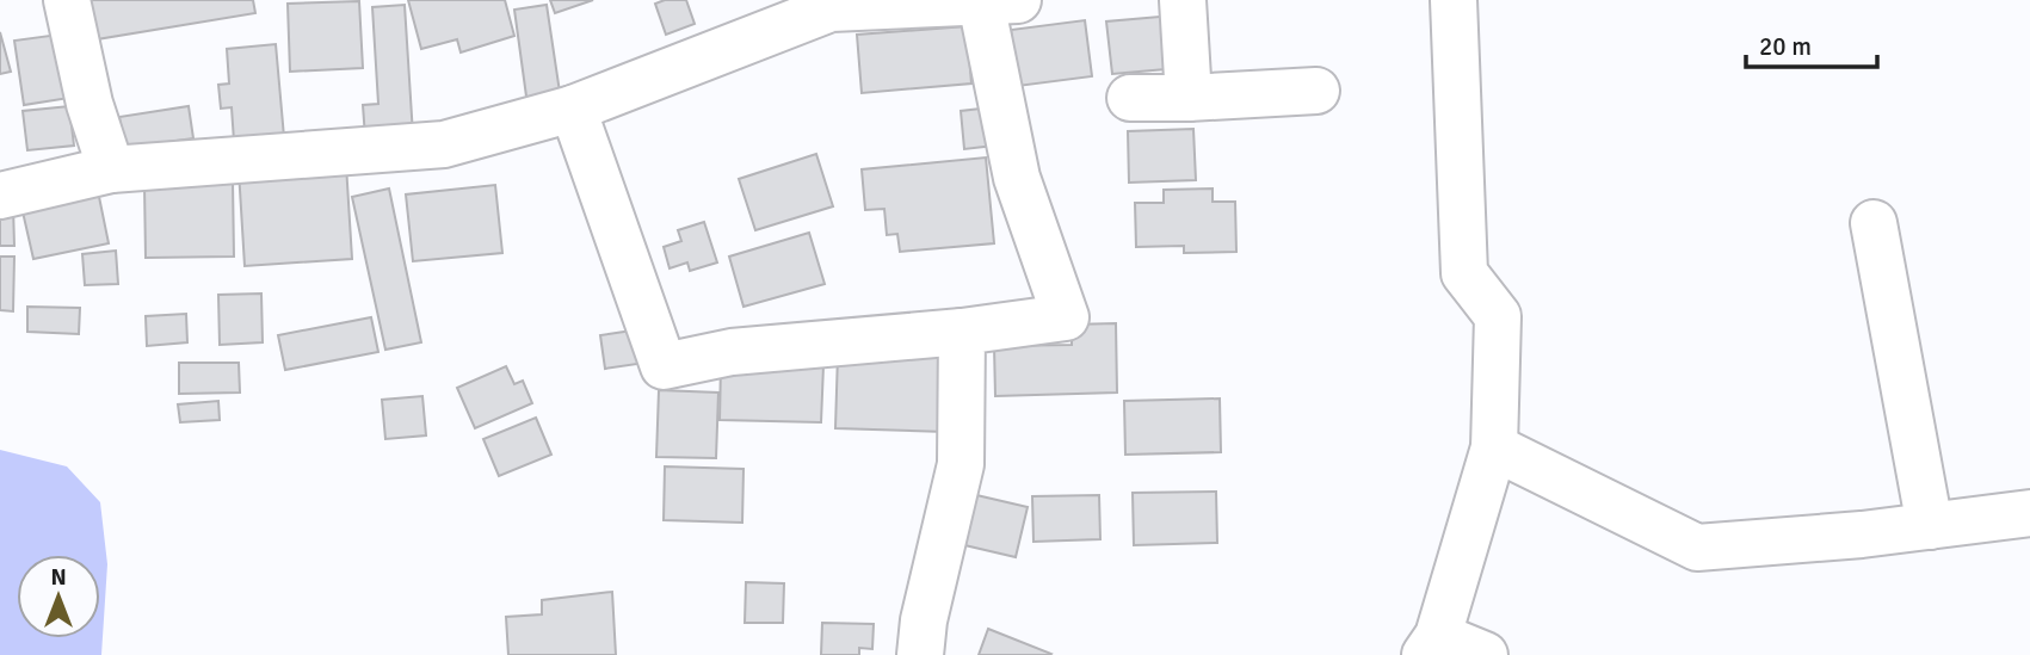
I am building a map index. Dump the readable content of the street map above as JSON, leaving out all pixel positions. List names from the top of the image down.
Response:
{
  "scale_bar": "20 m",
  "north": "top"
}
